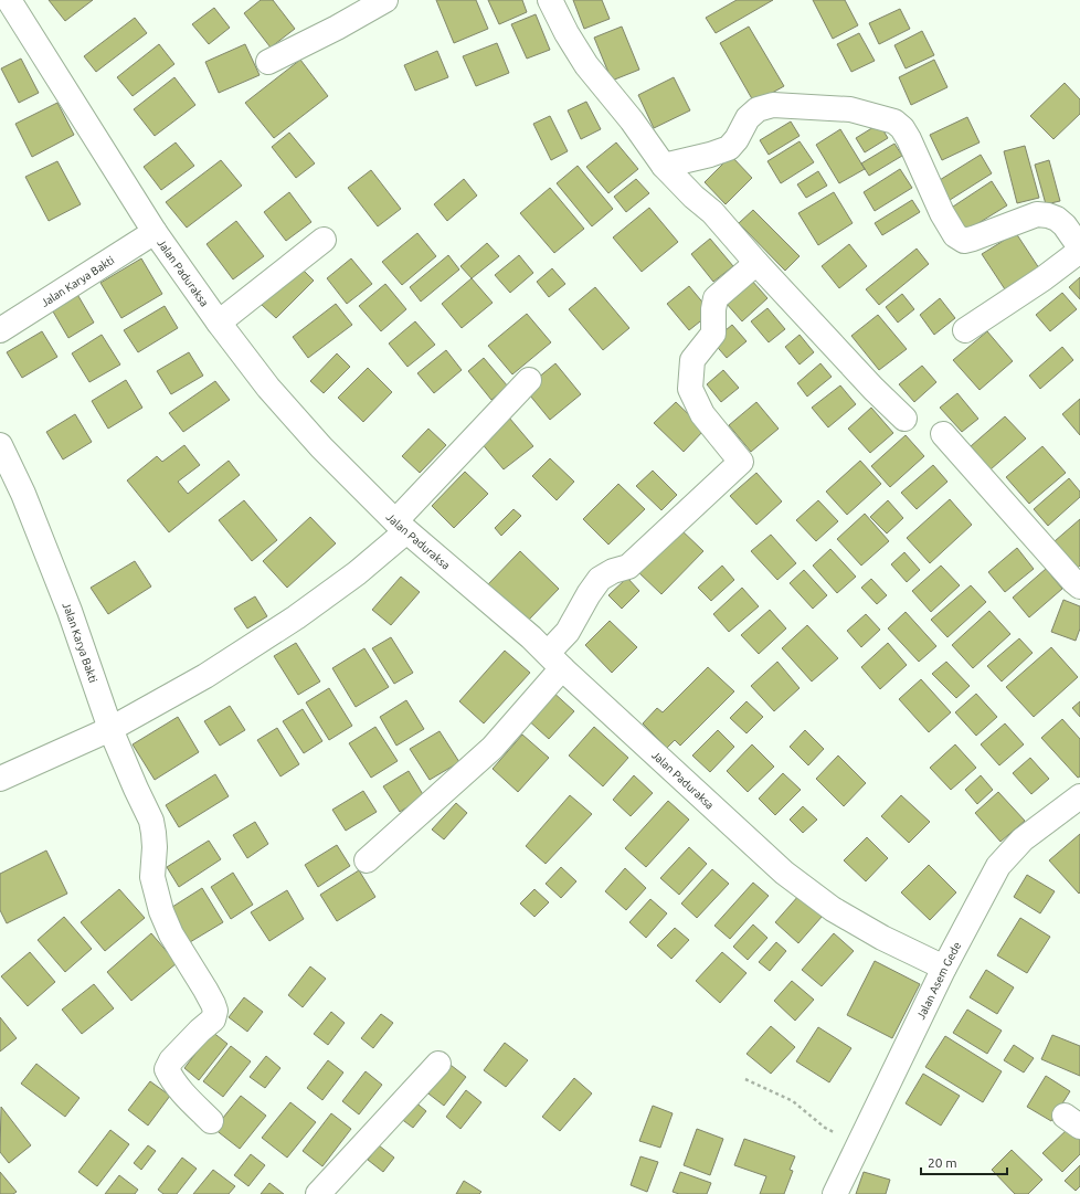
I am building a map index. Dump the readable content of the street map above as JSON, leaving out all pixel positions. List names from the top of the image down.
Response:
{
  "streets": {
    "street": ["Jalan Paduraksa", "Jalan Karya Bakti", "Jalan Asem Gede"]
  },
  "crossings": [
    ["Jalan Paduraksa", "Jalan Karya Bakti"],
    ["Jalan Paduraksa", "Jalan Asem Gede"]
  ],
  "scale_bar": "20 m"
}
